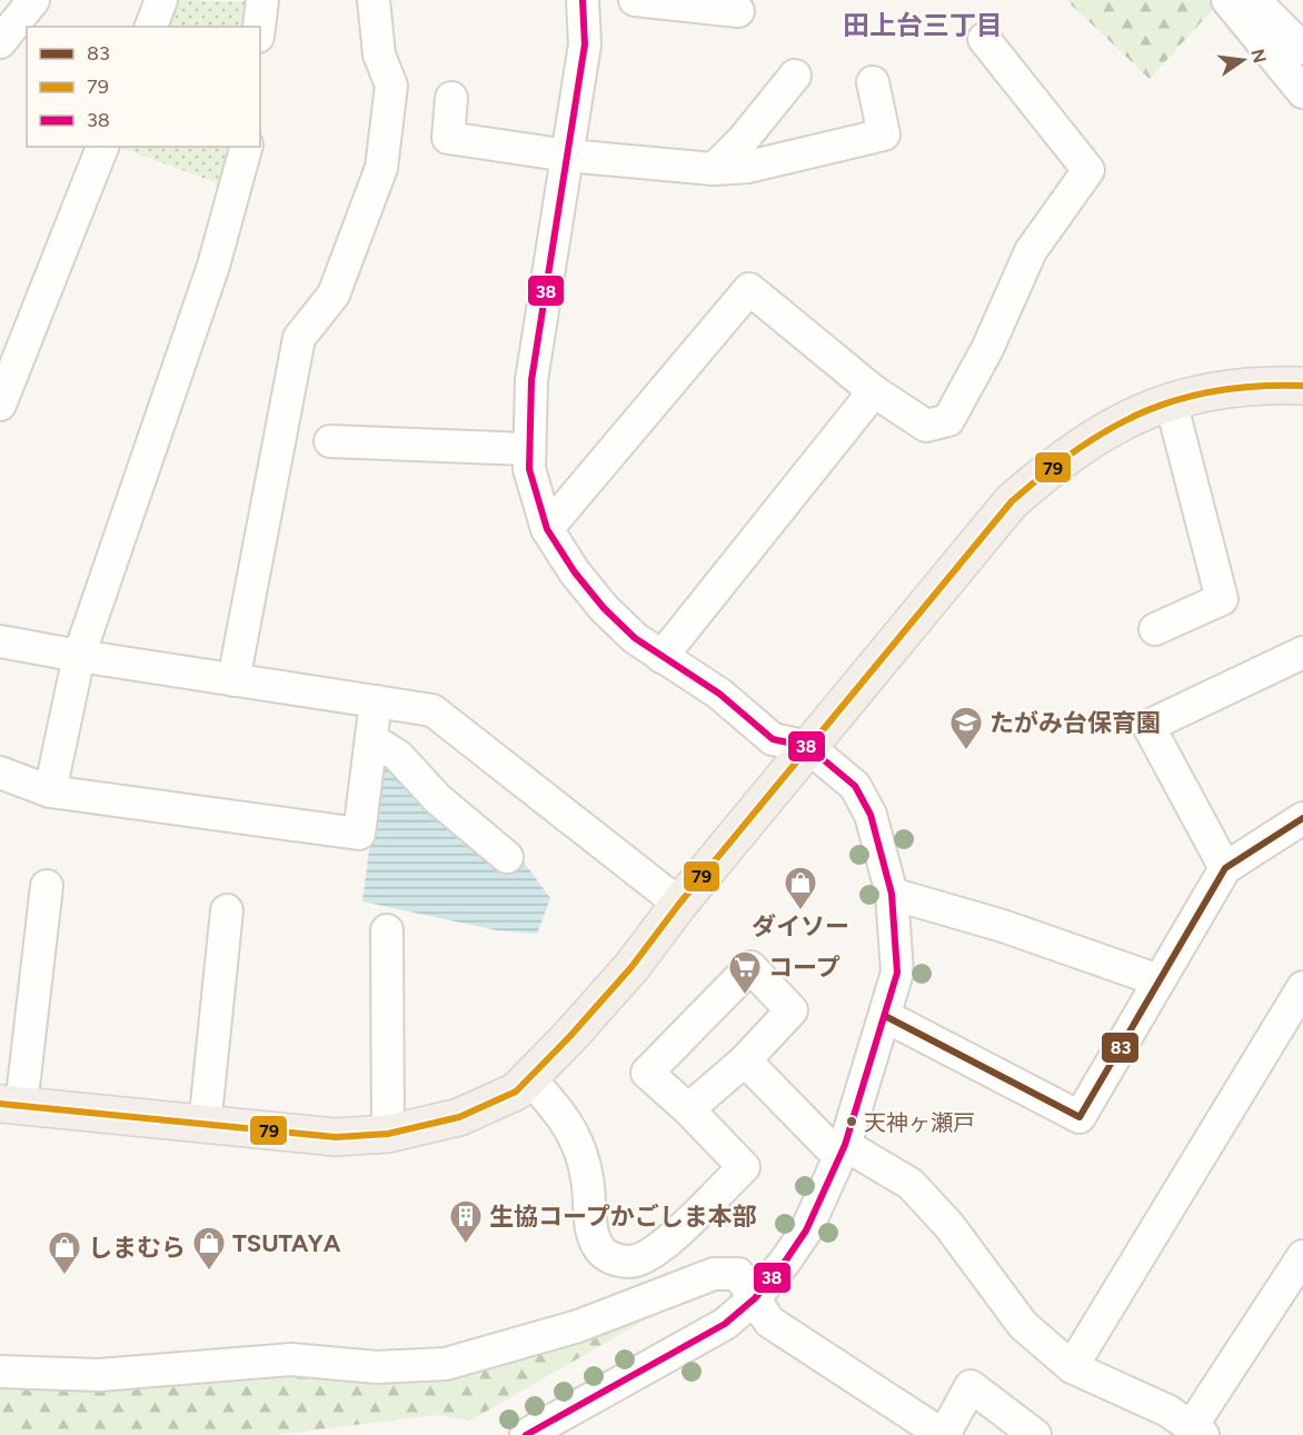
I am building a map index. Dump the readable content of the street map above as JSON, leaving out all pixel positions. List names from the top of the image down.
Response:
{
  "districts": ["田上台三丁目"],
  "places": {
    "school or university": ["たがみ台保育園"],
    "shop": ["ダイソー", "TSUTAYA", "しまむら"],
    "supermarket": ["コープ"],
    "other": ["天神ヶ瀬戸"],
    "building": ["生協コープかごしま本部"]
  },
  "lines": ["transit line 38", "transit line 79", "transit line 83"],
  "legend": ["83", "79", "38"],
  "north": "right"
}
